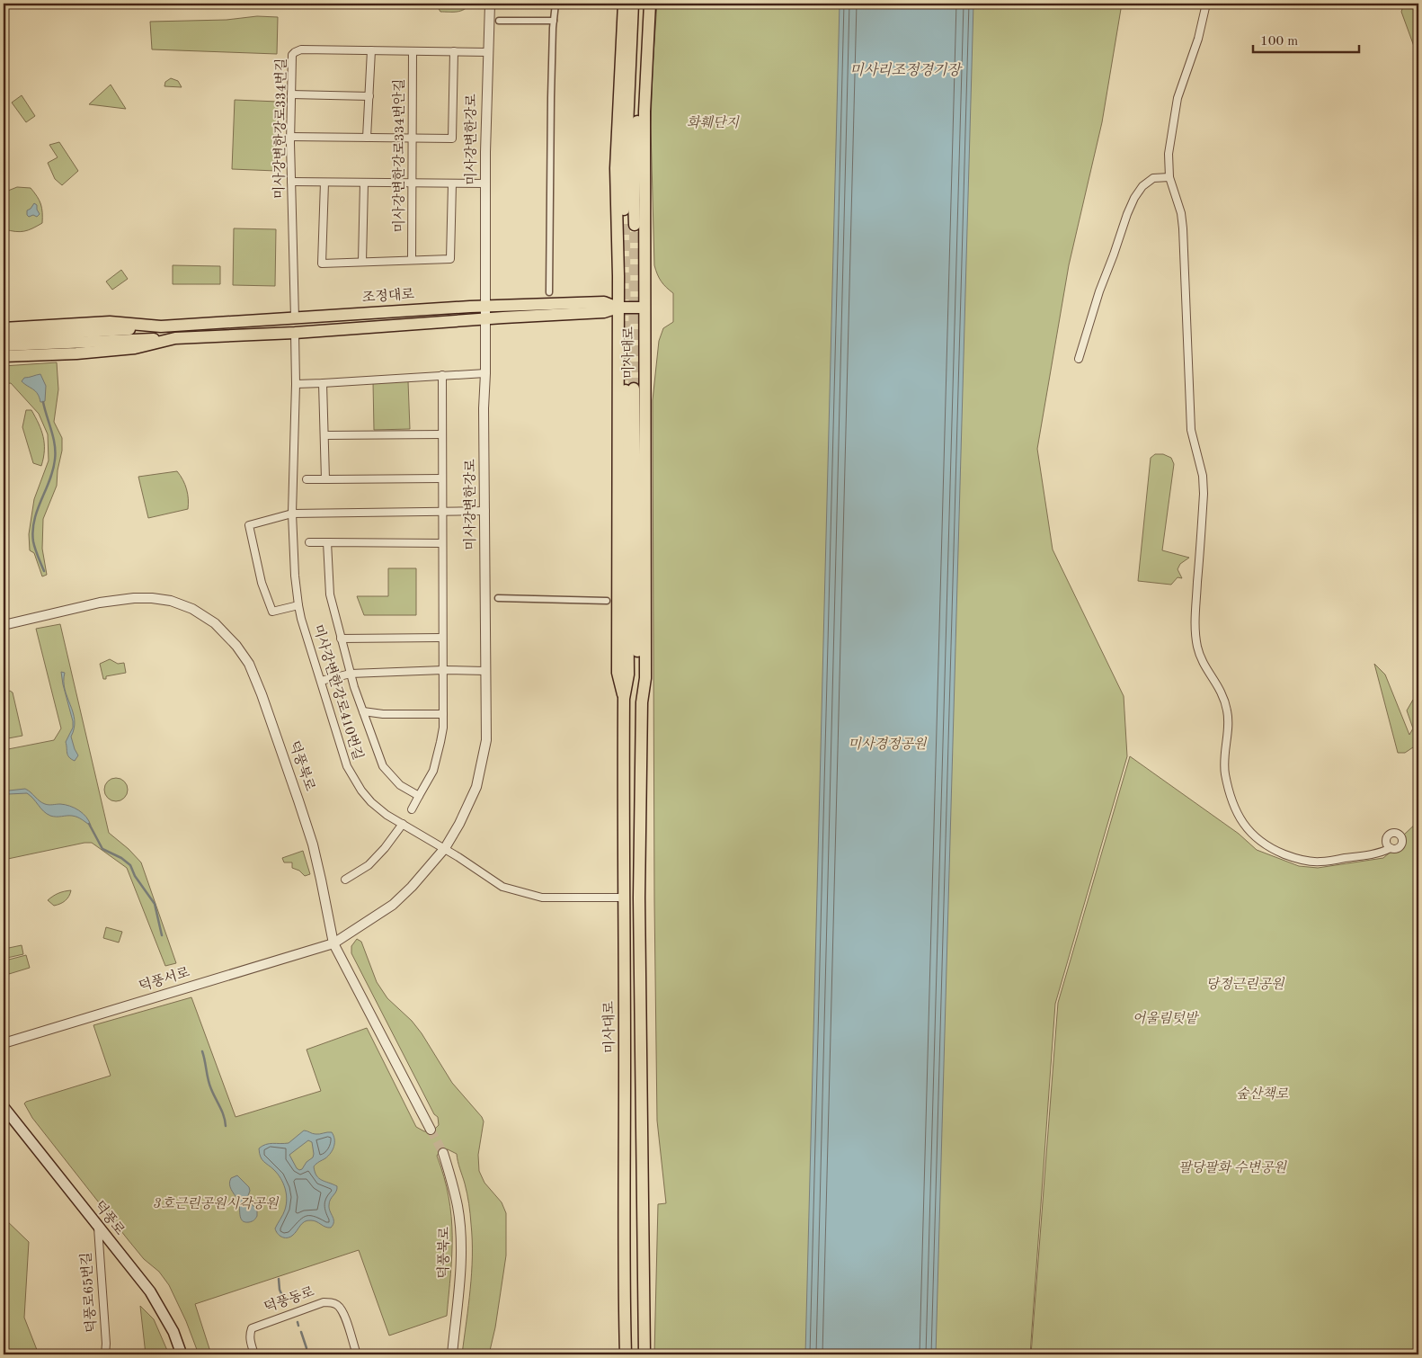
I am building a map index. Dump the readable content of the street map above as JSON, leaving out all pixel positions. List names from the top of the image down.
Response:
{
  "streets": {
    "main road": ["조정대로", "미사대로", "덕풍로"],
    "street": [
      "미사강변한강로334번길",
      "미사강변한강로",
      "미사강변한강로334번안길",
      "미사강변한강로410번길",
      "덕풍북로",
      "덕풍서로",
      "덕풍로65번길",
      "덕풍동로"
    ]
  },
  "crossings": [
    ["미사강변한강로334번길", "미사강변한강로"],
    ["미사강변한강로334번길", "미사강변한강로334번안길"],
    ["미사강변한강로334번길", "조정대로"],
    ["미사강변한강로", "조정대로"],
    ["미사강변한강로", "미사강변한강로410번길"],
    ["미사강변한강로", "덕풍북로"],
    ["미사강변한강로", "덕풍서로"],
    ["조정대로", "미사대로"],
    ["조정대로", "미사강변한강로410번길"],
    ["미사대로", "미사강변한강로410번길"],
    ["덕풍북로", "덕풍서로"],
    ["덕풍로", "덕풍로65번길"]
  ],
  "water": ["미사리조정경기장"],
  "parks": [
    "화훼단지",
    "미사경정공원",
    "당정근린공원",
    "어울림텃밭",
    "숲산책로",
    "팔당팔화 수변공원",
    "3호근린공원시각공원"
  ],
  "scale_bar": "100 m"
}
